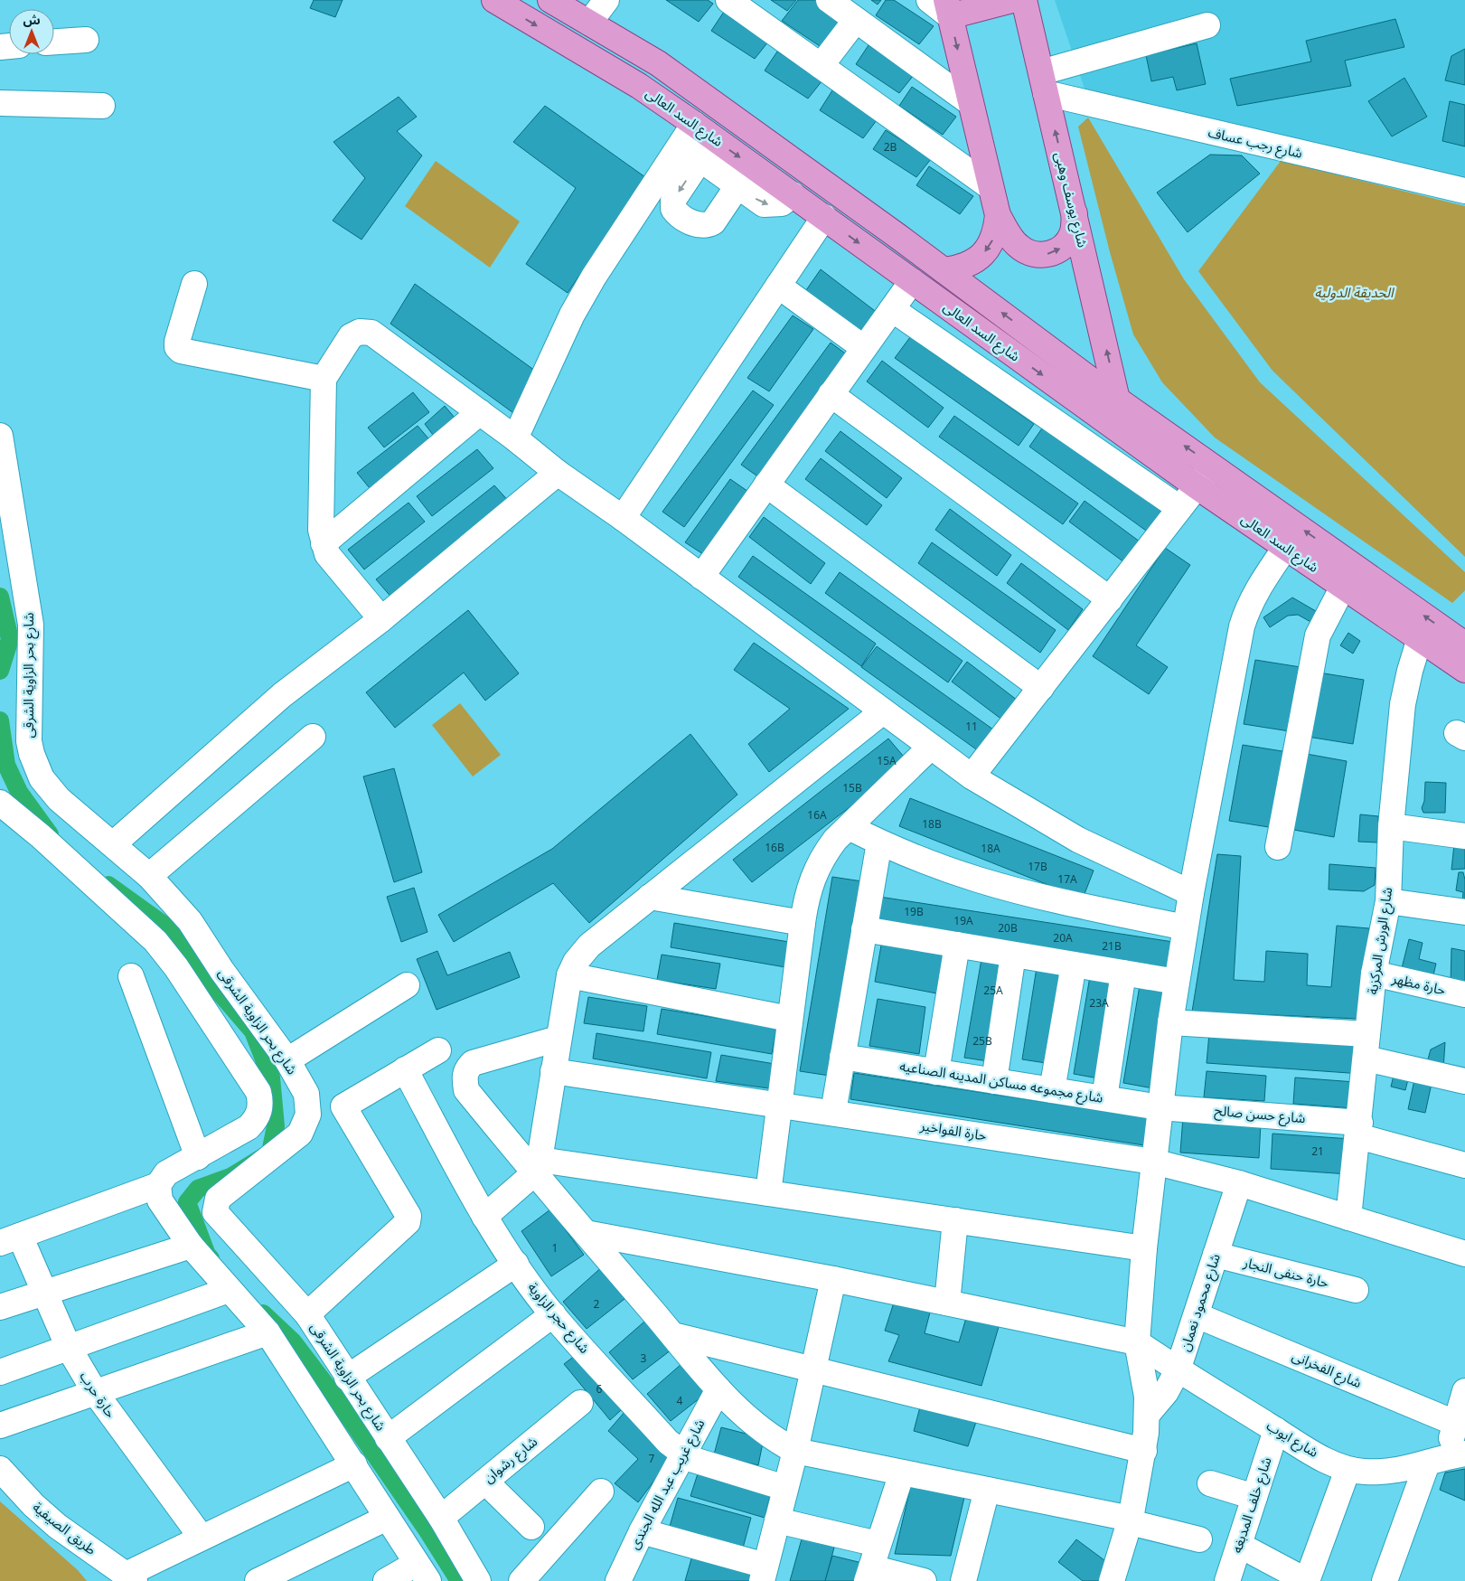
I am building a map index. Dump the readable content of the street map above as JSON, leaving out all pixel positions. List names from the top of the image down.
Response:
{
  "streets": {
    "main road": ["شارع السد العالى", "شارع يوسف وهبى"],
    "street": [
      "شارع رجب عساف",
      "شارع بحر الزاوية الشرقى",
      "شارع الورش المركزية",
      "حارة مظهر",
      "شارع مجموعه مساكن المدينه الصناعيه",
      "شارع حسن صالح",
      "حارة الفواخير",
      "حارة حنفى النجار",
      "شارع محمود نعمان",
      "شارع حجر الزاوية",
      "شارع الفخرانى",
      "حارة حرب",
      "شارع ايوب",
      "شارع رشوان",
      "شارع غريب عبد الله الجندى",
      "شارع خلف المدبغه",
      "طريق الصيفية"
    ]
  },
  "crossings": [
    ["شارع السد العالى", "شارع يوسف وهبى"],
    ["شارع السد العالى", "شارع الورش المركزية"],
    ["شارع رجب عساف", "شارع يوسف وهبى"],
    ["شارع بحر الزاوية الشرقى", "شارع رشوان"],
    ["شارع الورش المركزية", "حارة مظهر"],
    ["شارع الورش المركزية", "شارع حسن صالح"],
    ["شارع الورش المركزية", "حارة الفواخير"],
    ["شارع مجموعه مساكن المدينه الصناعيه", "شارع حسن صالح"],
    ["حارة الفواخير", "شارع محمود نعمان"],
    ["حارة حنفى النجار", "شارع محمود نعمان"],
    ["شارع محمود نعمان", "شارع الفخرانى"],
    ["شارع محمود نعمان", "شارع ايوب"],
    ["شارع حجر الزاوية", "شارع غريب عبد الله الجندى"],
    ["شارع ايوب", "شارع خلف المدبغه"]
  ],
  "parks": ["الحديقة الدولية"],
  "house_numbers": [
    "2B",
    "11",
    "15A",
    "15B",
    "16A",
    "18B",
    "16B",
    "18A",
    "17B",
    "17A",
    "19B",
    "19A",
    "20B",
    "20A",
    "21B",
    "25A",
    "23A",
    "25B",
    "21",
    "1",
    "2",
    "3",
    "6",
    "4",
    "7"
  ],
  "north": "top"
}
